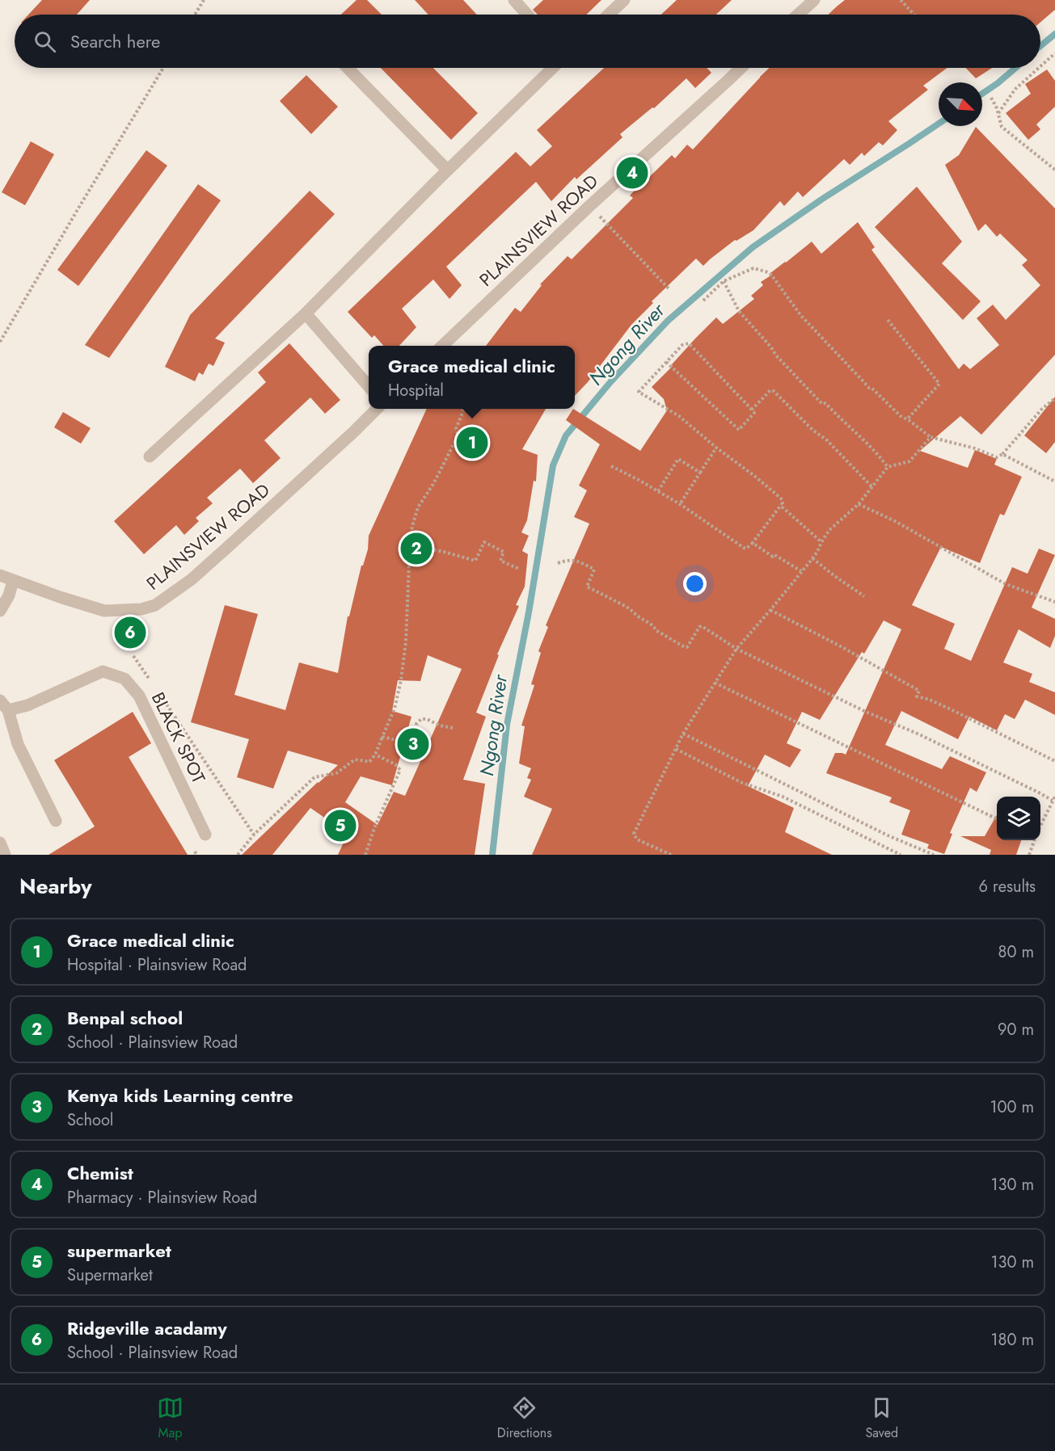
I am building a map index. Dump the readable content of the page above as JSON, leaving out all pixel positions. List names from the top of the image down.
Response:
{
  "streets": {
    "street": ["PLAINSVIEW ROAD", "BLACK SPOT"]
  },
  "water": ["Ngong River"],
  "north": "bottom right",
  "page": {
    "search": "Search here",
    "pins": [
      "4",
      "1",
      "2",
      "6",
      "3",
      "5"
    ],
    "popup": ["Grace medical clinic", "Hospital"],
    "heading": ["Nearby", "6 results"],
    "list": [
      {
        "mark": "1",
        "name": "Grace medical clinic",
        "note": "Hospital · Plainsview Road",
        "value": "80 m"
      },
      {
        "mark": "2",
        "name": "Benpal school",
        "note": "School · Plainsview Road",
        "value": "90 m"
      },
      {
        "mark": "3",
        "name": "Kenya kids Learning centre",
        "note": "School",
        "value": "100 m"
      },
      {
        "mark": "4",
        "name": "Chemist",
        "note": "Pharmacy · Plainsview Road",
        "value": "130 m"
      },
      {
        "mark": "5",
        "name": "supermarket",
        "note": "Supermarket",
        "value": "130 m"
      },
      {
        "mark": "6",
        "name": "Ridgeville acadamy",
        "note": "School · Plainsview Road",
        "value": "180 m"
      }
    ],
    "nav": ["Map", "Directions", "Saved"]
  }
}
